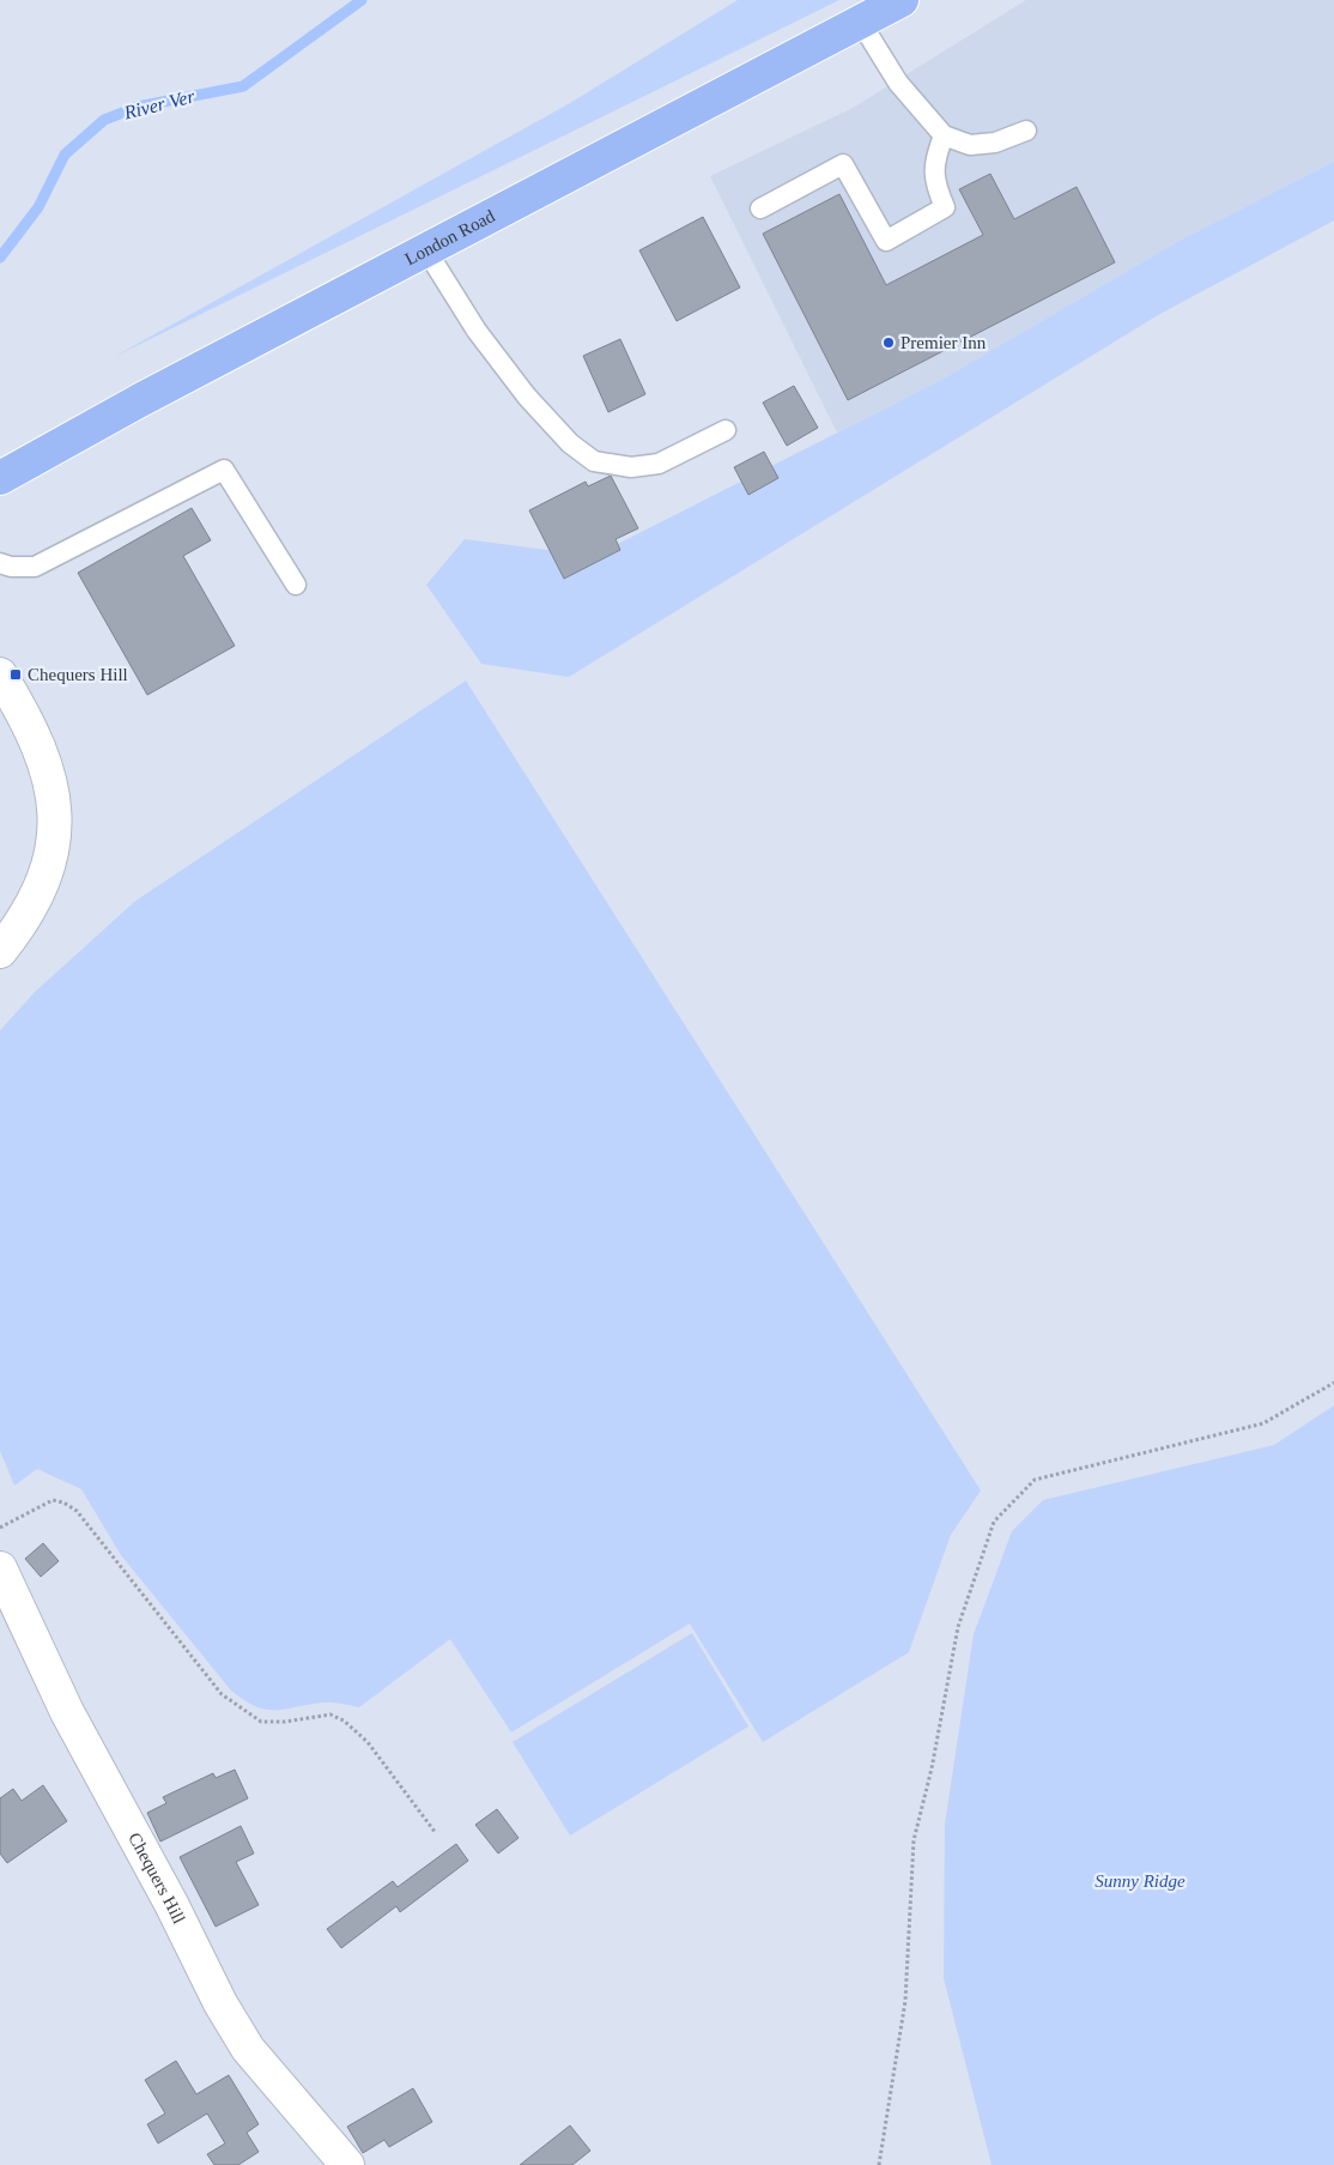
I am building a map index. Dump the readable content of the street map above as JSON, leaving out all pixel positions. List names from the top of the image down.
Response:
{
  "streets": {
    "main road": ["London Road"],
    "street": ["Chequers Hill"]
  },
  "water": ["River Ver"],
  "parks": ["Sunny Ridge"],
  "places": {
    "other": ["Premier Inn"],
    "transit": ["Chequers Hill"]
  }
}
